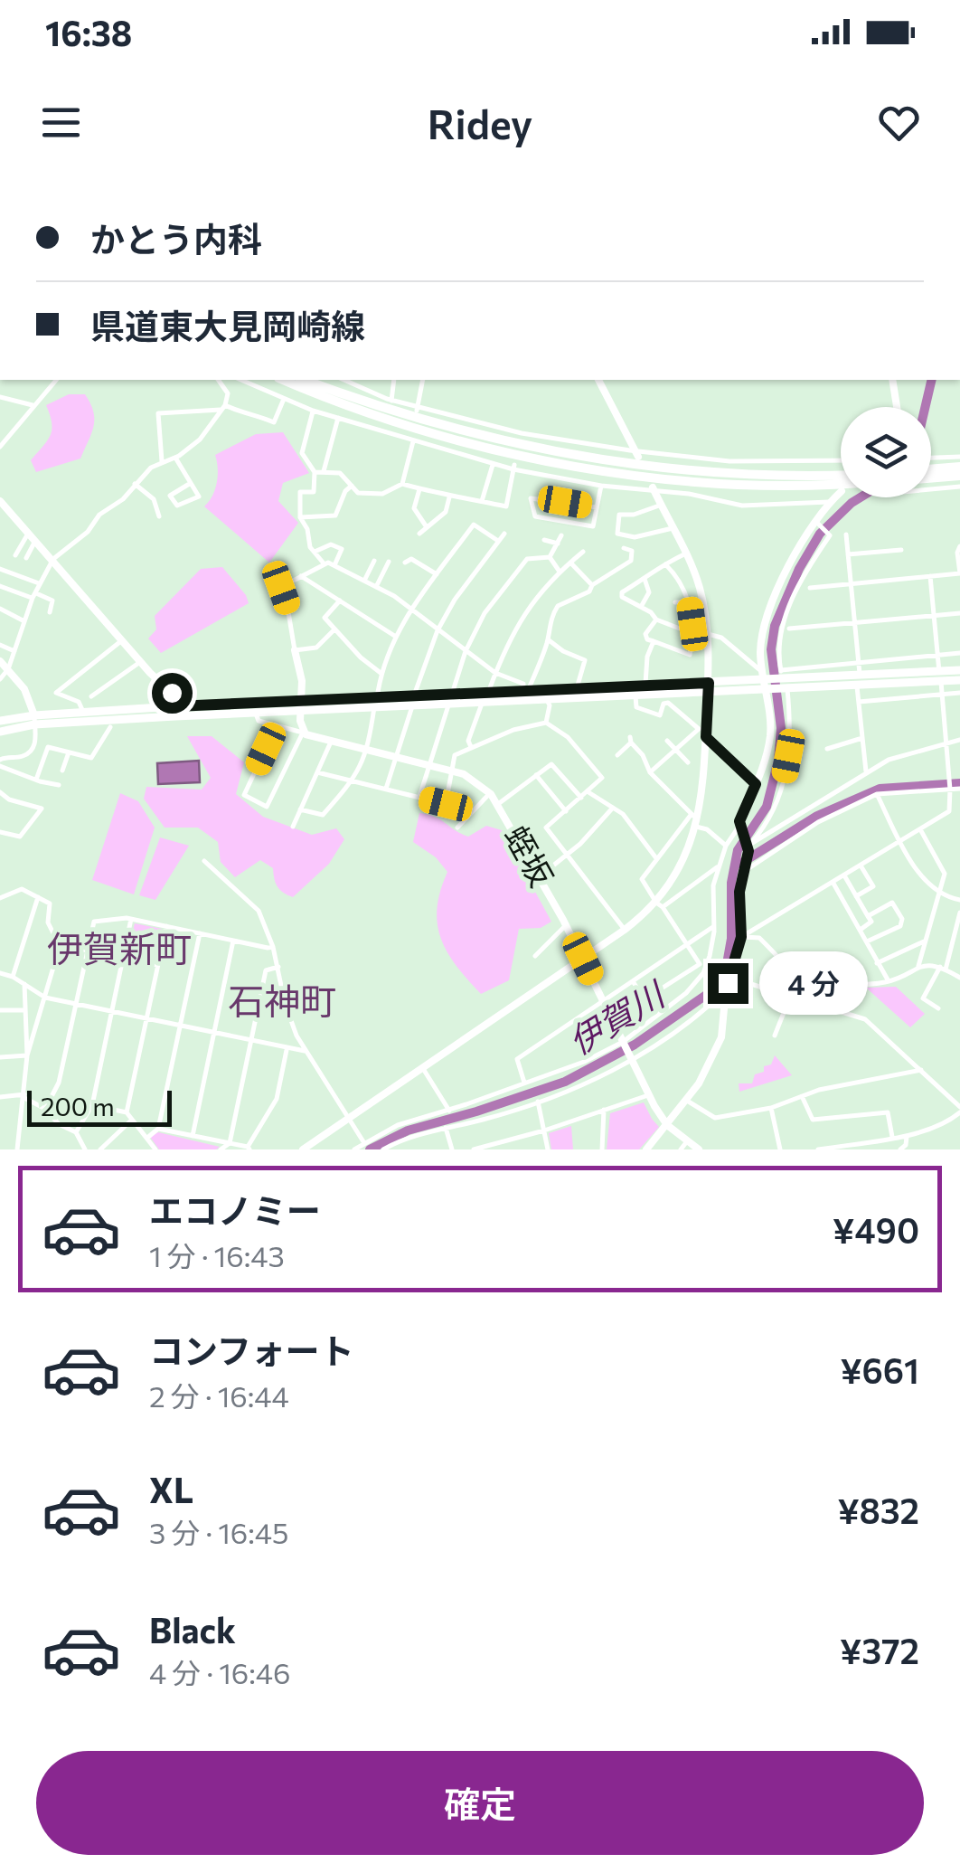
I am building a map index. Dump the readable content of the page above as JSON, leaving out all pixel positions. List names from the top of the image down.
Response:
{
  "streets": {
    "street": ["蛭坂"]
  },
  "districts": ["伊賀新町", "石神町"],
  "water": ["伊賀川"],
  "scale_bar": "200 m",
  "page": {
    "status": "16:38",
    "header": "Ridey",
    "banner": ["かとう内科", "県道東大見岡崎線"],
    "bubble": "4 分",
    "scale": "200 m",
    "list": [
      {
        "name": "エコノミー",
        "note": "1 分 · 16:43",
        "value": "¥490"
      },
      {
        "name": "コンフォート",
        "note": "2 分 · 16:44",
        "value": "¥661"
      },
      {
        "name": "XL",
        "note": "3 分 · 16:45",
        "value": "¥832"
      },
      {
        "name": "Black",
        "note": "4 分 · 16:46",
        "value": "¥372"
      }
    ],
    "buttons": "確定"
  }
}
